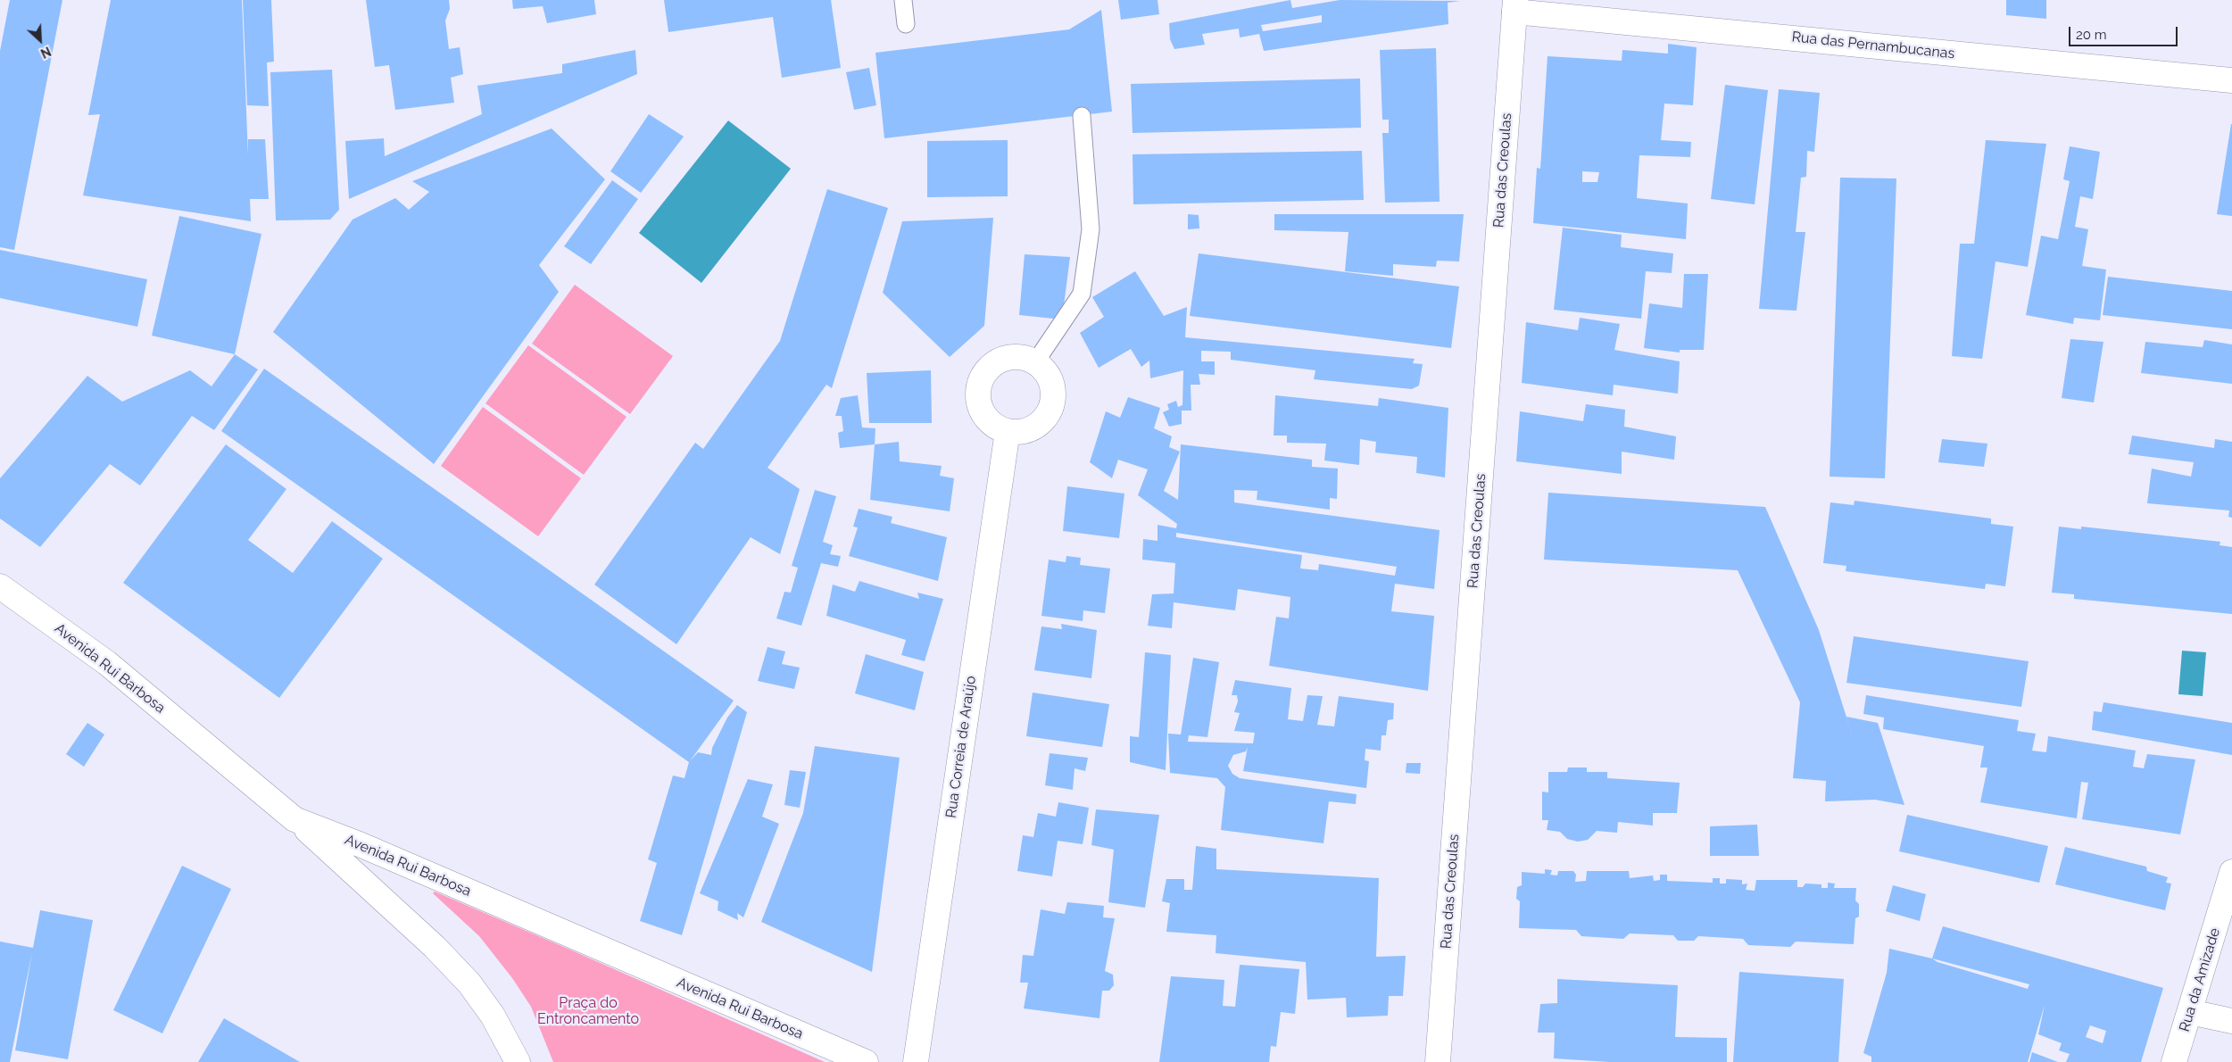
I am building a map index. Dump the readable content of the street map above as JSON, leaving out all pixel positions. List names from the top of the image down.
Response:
{
  "streets": {
    "main road": [
      "Rua das Pernambucanas",
      "Rua das Creoulas",
      "Avenida Rui Barbosa",
      "Rua Correia de Araújo",
      "Rua da Amizade"
    ]
  },
  "crossings": [
    ["Rua das Pernambucanas", "Rua das Creoulas"]
  ],
  "parks": ["Praça do Entroncamento"],
  "scale_bar": "20 m",
  "north": "bottom right"
}
